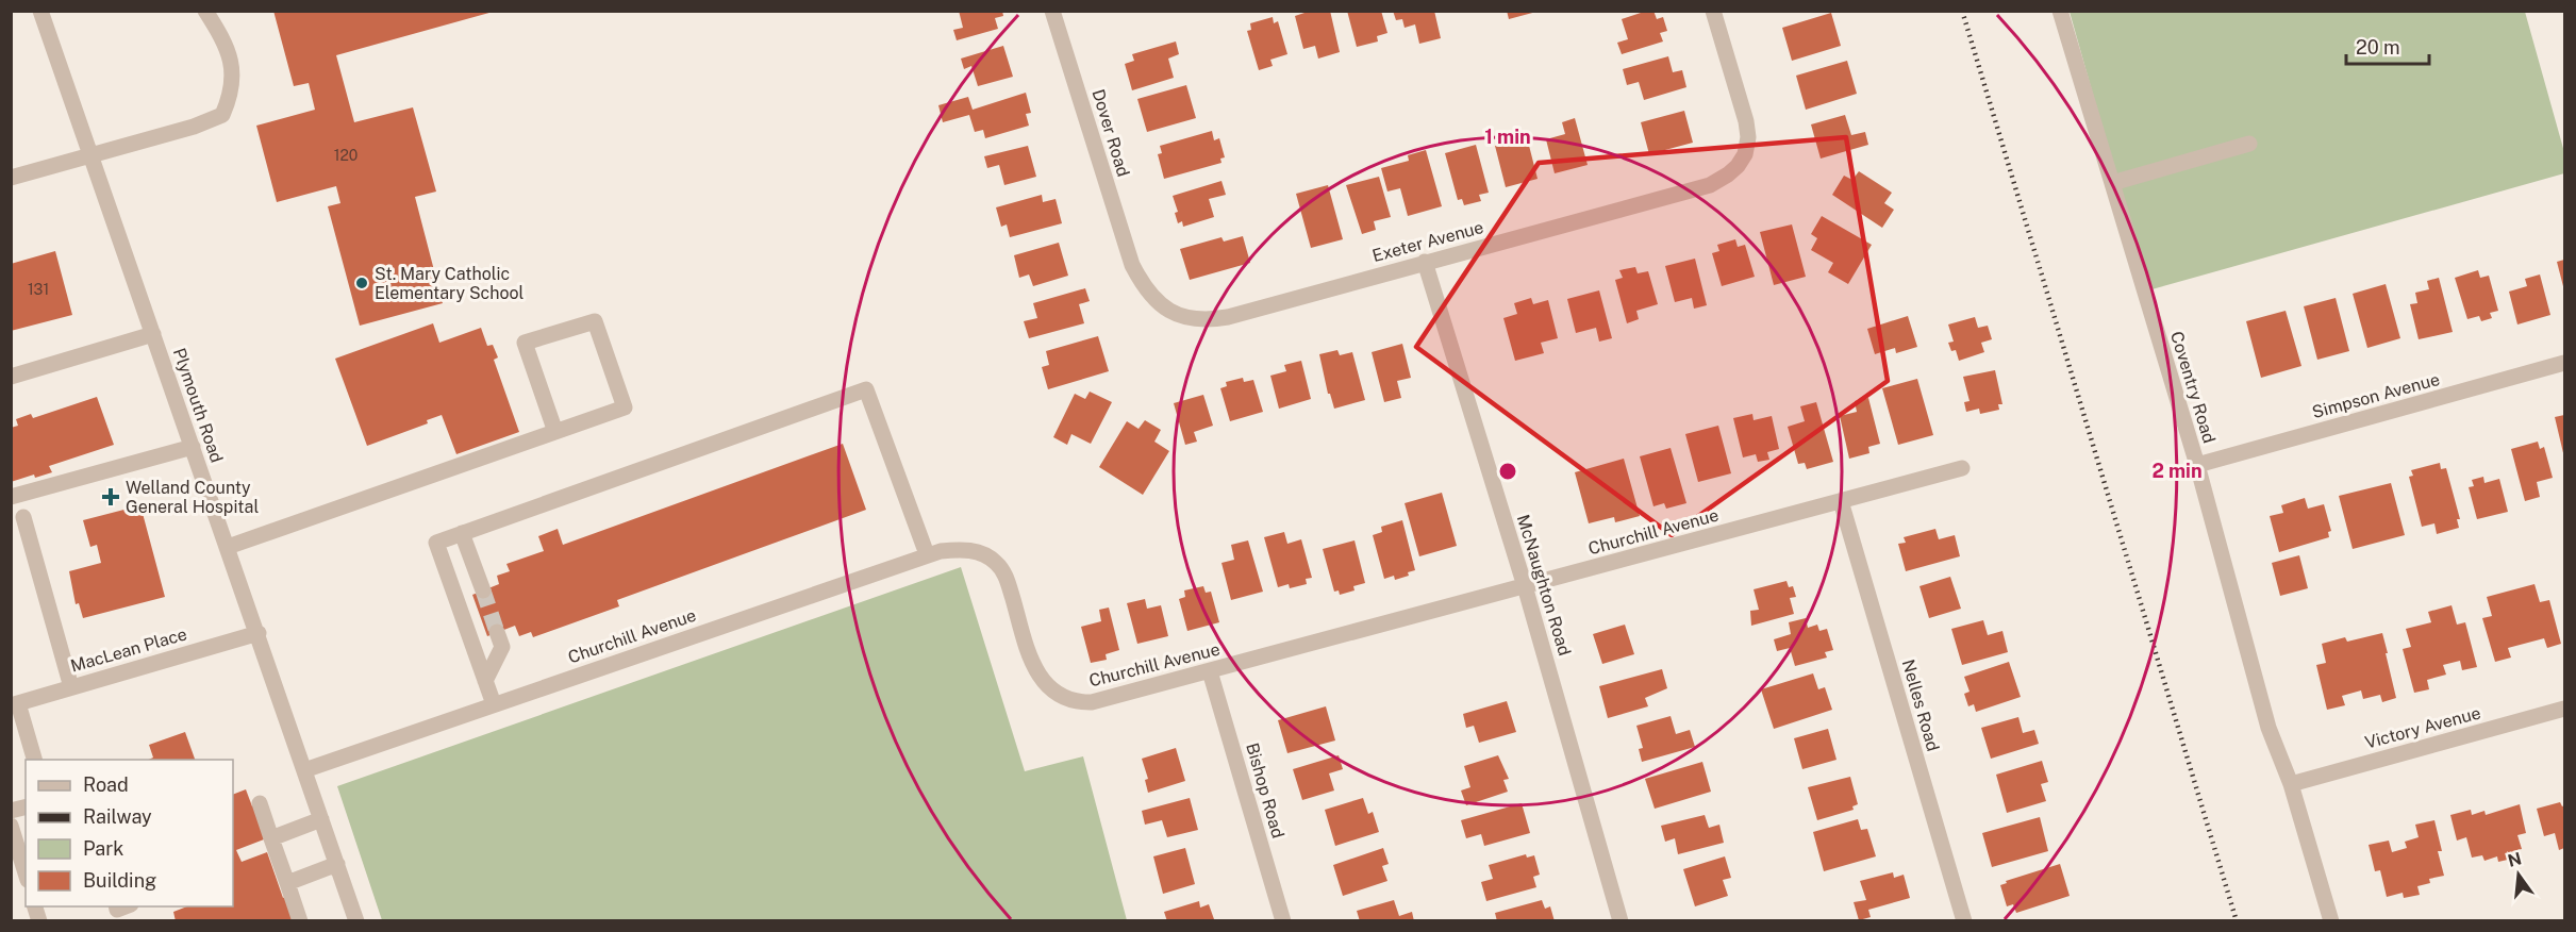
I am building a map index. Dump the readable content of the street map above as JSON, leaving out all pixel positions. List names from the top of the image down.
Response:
{
  "streets": {
    "street": [
      "Dover Road",
      "Exeter Avenue",
      "Coventry Road",
      "Simpson Avenue",
      "Plymouth Road",
      "Churchill Avenue",
      "McNaughton Road",
      "MacLean Place",
      "Nelles Road",
      "Victory Avenue",
      "Bishop Road"
    ]
  },
  "crossings": [
    ["Dover Road", "Exeter Avenue"],
    ["Exeter Avenue", "McNaughton Road"],
    ["Coventry Road", "Simpson Avenue"],
    ["Coventry Road", "Victory Avenue"],
    ["Plymouth Road", "Churchill Avenue"],
    ["Plymouth Road", "MacLean Place"],
    ["Churchill Avenue", "McNaughton Road"],
    ["Churchill Avenue", "Nelles Road"],
    ["Churchill Avenue", "Bishop Road"]
  ],
  "places": {
    "other": ["St. Mary Catholic Elementary School"],
    "health": ["Welland County General Hospital"]
  },
  "house_numbers": ["120", "131"],
  "legend": [
    "Road",
    "Railway",
    "Park",
    "Building"
  ],
  "scale_bar": "20 m",
  "north": "top",
  "rings": ["1 min", "2 min"]
}
